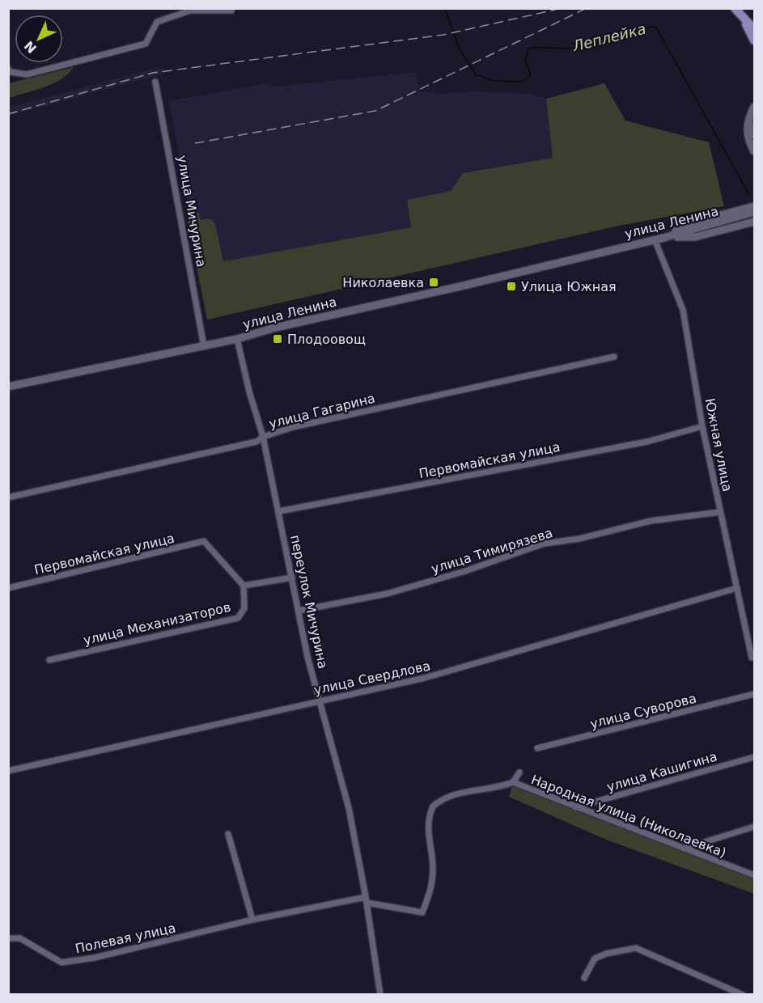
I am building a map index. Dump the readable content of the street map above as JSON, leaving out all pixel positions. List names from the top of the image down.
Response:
{
  "streets": {
    "main road": ["улица Ленина"],
    "street": [
      "улица Мичурина",
      "улица Гагарина",
      "Южная улица",
      "Первомайская улица",
      "улица Тимирязева",
      "переулок Мичурина",
      "улица Механизаторов",
      "улица Свердлова",
      "улица Суворова",
      "улица Кашигина",
      "Народная улица (Николаевка)",
      "Полевая улица"
    ]
  },
  "crossings": [
    ["улица Мичурина", "улица Ленина"],
    ["улица Ленина", "Южная улица"],
    ["улица Ленина", "переулок Мичурина"],
    ["улица Гагарина", "переулок Мичурина"],
    ["Южная улица", "Первомайская улица"],
    ["Южная улица", "улица Тимирязева"],
    ["Южная улица", "улица Свердлова"],
    ["Первомайская улица", "переулок Мичурина"],
    ["Первомайская улица", "улица Механизаторов"],
    ["улица Тимирязева", "переулок Мичурина"],
    ["переулок Мичурина", "улица Свердлова"],
    ["переулок Мичурина", "Народная улица (Николаевка)"],
    ["переулок Мичурина", "Полевая улица"],
    ["улица Кашигина", "Народная улица (Николаевка)"],
    ["Народная улица (Николаевка)", "Полевая улица"]
  ],
  "water": ["Леплейка"],
  "places": {
    "transit": ["Николаевка", "Улица Южная", "Плодоовощ"]
  },
  "north": "bottom left"
}
